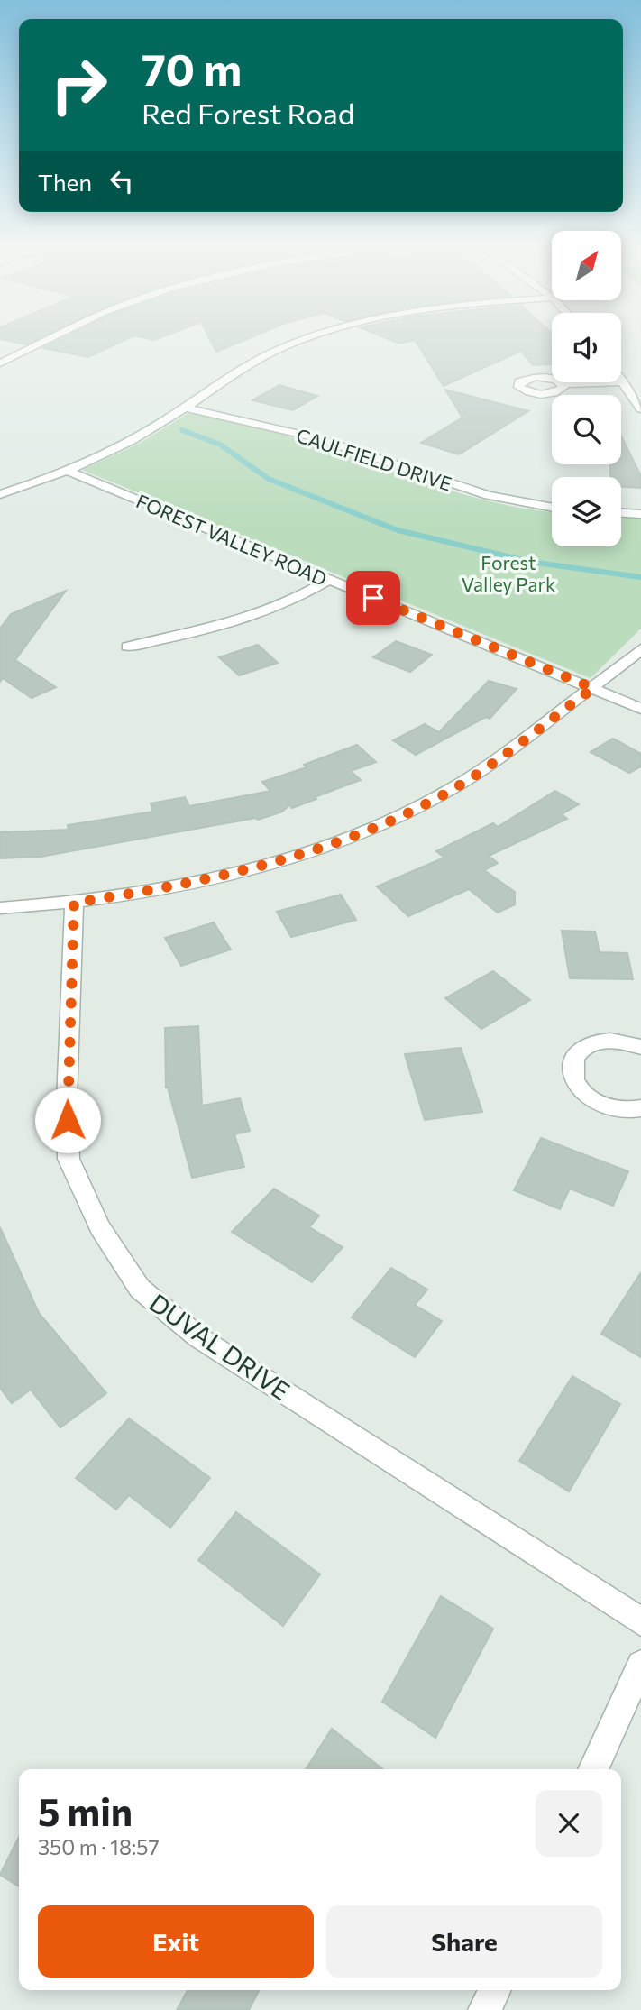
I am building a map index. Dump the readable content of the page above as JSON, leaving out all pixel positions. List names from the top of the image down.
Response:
{
  "streets": {
    "street": ["CAULFIELD DRIVE", "FOREST VALLEY ROAD", "DUVAL DRIVE"]
  },
  "parks": ["Forest Valley Park"],
  "north": "top right",
  "page": {
    "turn": ["70 m", "Red Forest Road"],
    "then": "Then",
    "heading": ["5 min", "350 m · 18:57"],
    "buttons": ["Exit", "Share"]
  }
}
